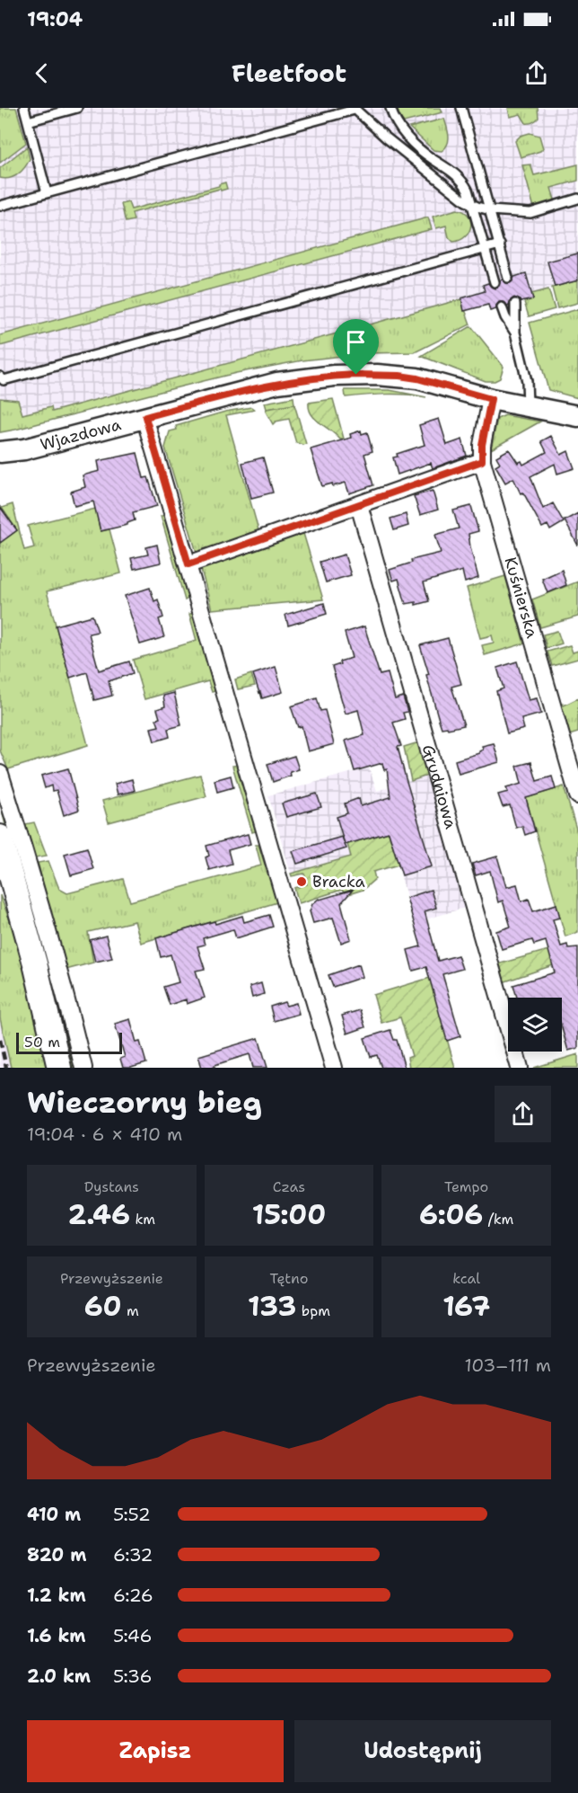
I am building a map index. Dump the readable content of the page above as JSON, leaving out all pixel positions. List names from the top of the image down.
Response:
{
  "streets": {
    "street": ["Wjazdowa", "Kuśnierska", "Grudniowa"]
  },
  "crossings": [
    ["Wjazdowa", "Kuśnierska"]
  ],
  "places": ["Bracka"],
  "scale_bar": "50 m",
  "page": {
    "status": "19:04",
    "header": "Fleetfoot",
    "scale": "50 m",
    "heading": ["Wieczorny bieg", "19:04 · 6 × 410 m"],
    "stats": [
      ["Dystans", "2.46 km"],
      ["Czas", "15:00"],
      ["Tempo", "6:06 /km"],
      ["Przewyższenie", "60 m"],
      ["Tętno", "133 bpm"],
      ["kcal", "167"]
    ],
    "chart": ["Przewyższenie", "103–111 m"],
    "list": [
      {
        "name": "410 m",
        "note": "5:52"
      },
      {
        "name": "820 m",
        "note": "6:32"
      },
      {
        "name": "1.2 km",
        "note": "6:26"
      },
      {
        "name": "1.6 km",
        "note": "5:46"
      },
      {
        "name": "2.0 km",
        "note": "5:36"
      }
    ],
    "buttons": ["Zapisz", "Udostępnij"]
  }
}
